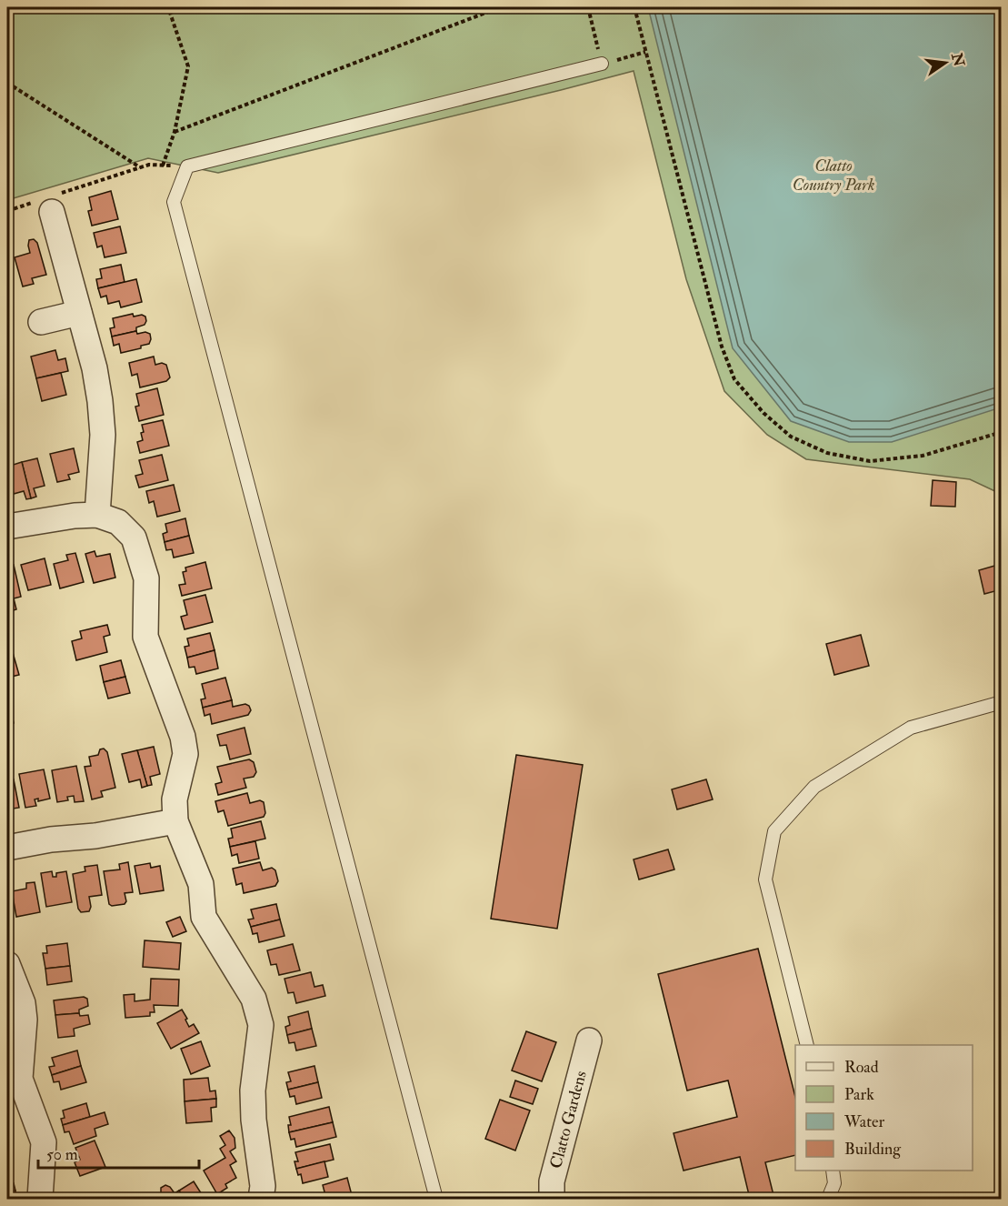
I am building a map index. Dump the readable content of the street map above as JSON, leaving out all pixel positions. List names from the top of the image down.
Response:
{
  "streets": {
    "street": ["Clatto Gardens"]
  },
  "parks": ["Clatto Country Park"],
  "legend": [
    "Road",
    "Park",
    "Water",
    "Building"
  ],
  "scale_bar": "50 m",
  "north": "right"
}
